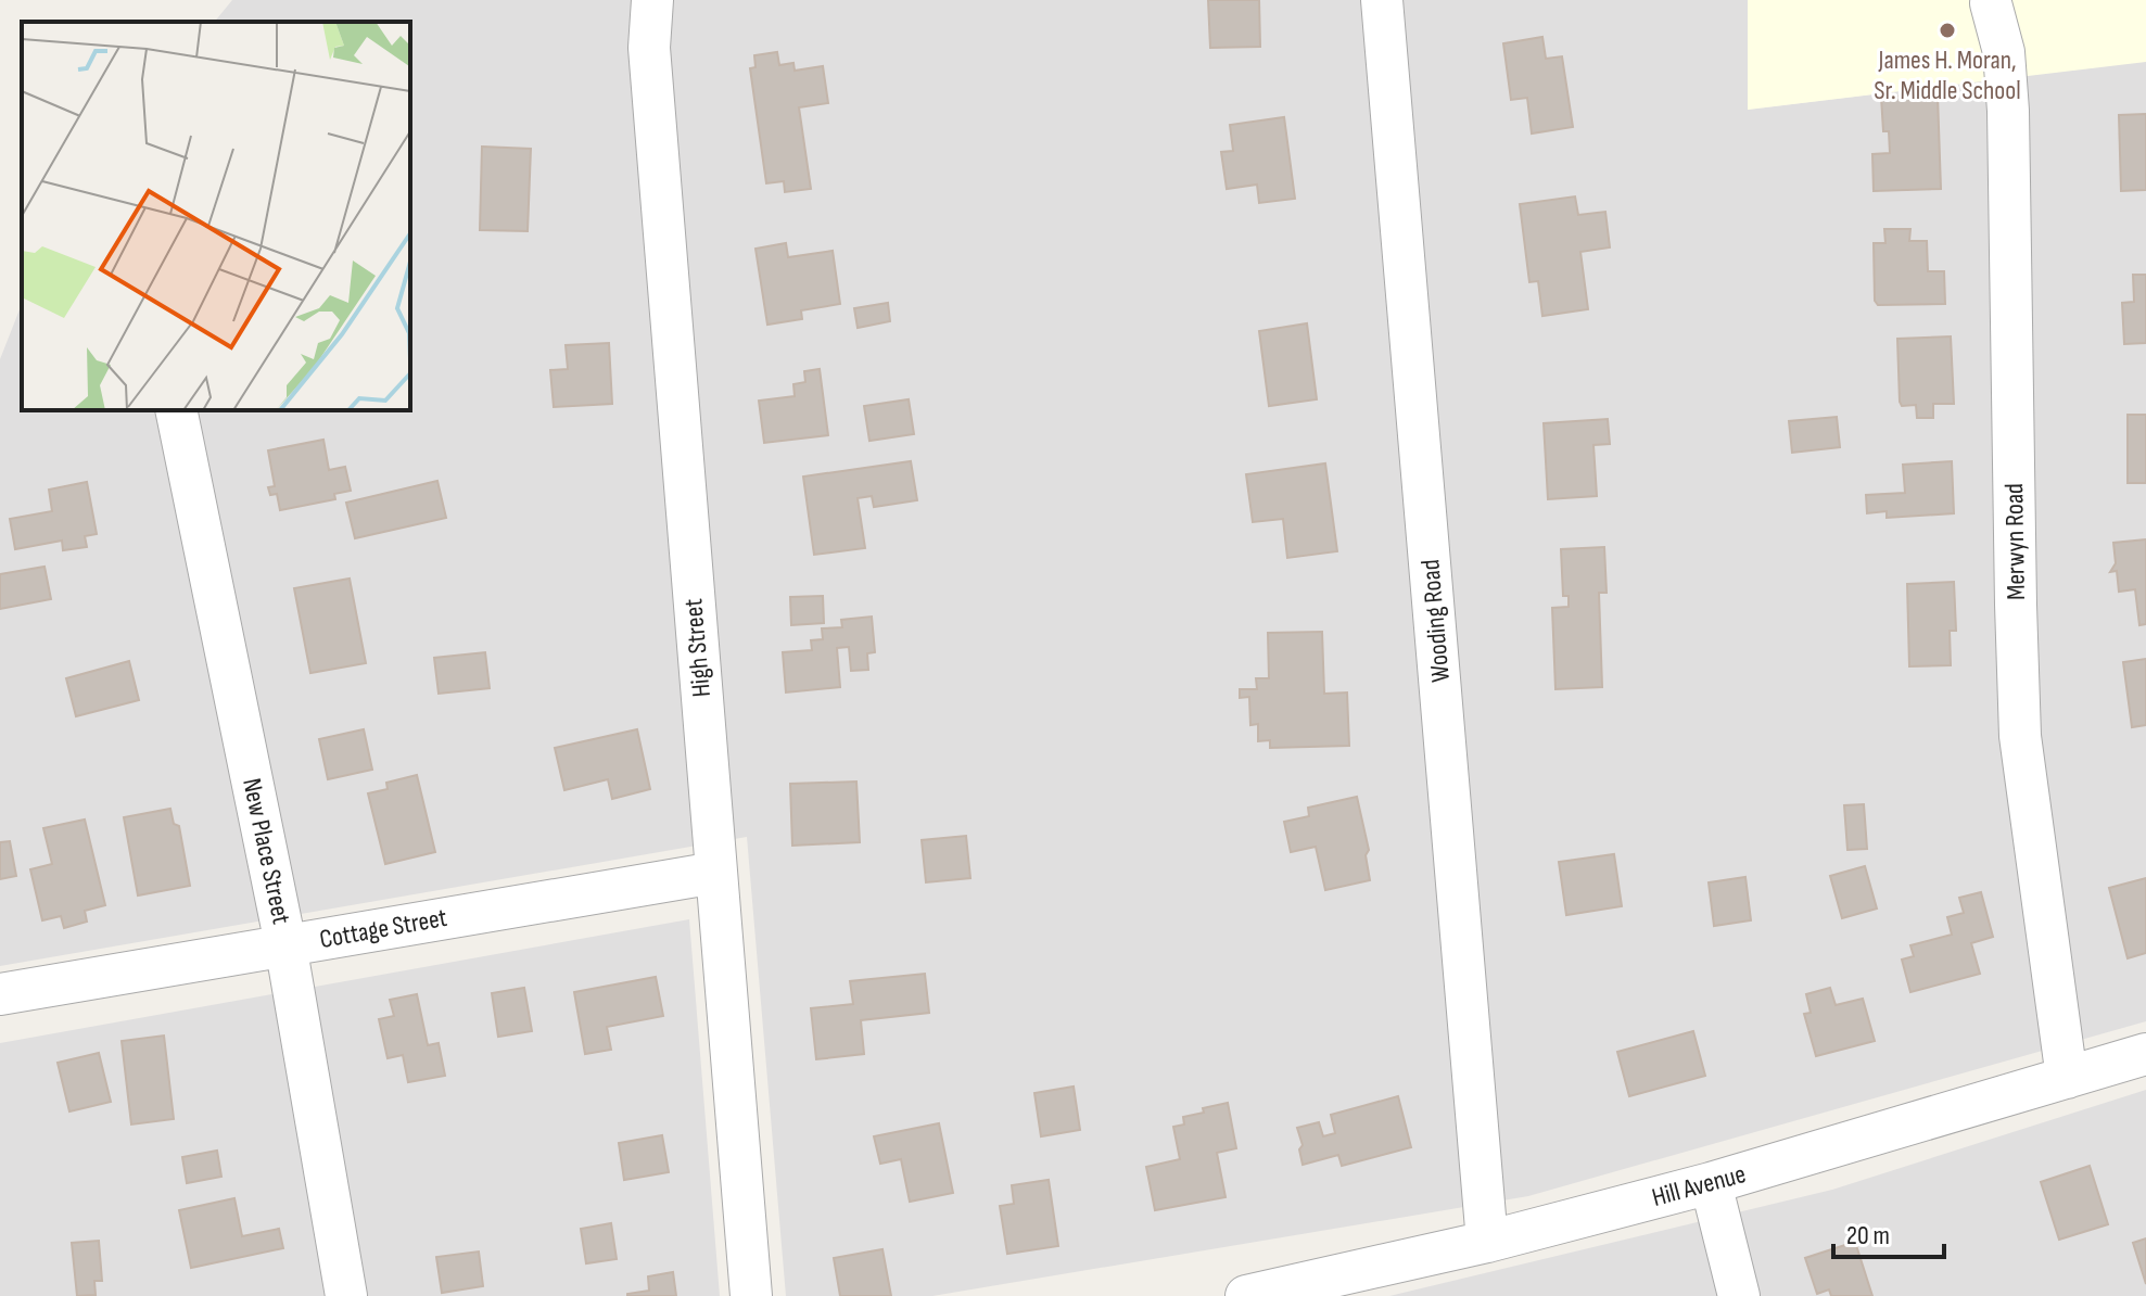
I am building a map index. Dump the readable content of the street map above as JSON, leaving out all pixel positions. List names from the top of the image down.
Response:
{
  "streets": {
    "street": [
      "Merwyn Road",
      "Wooding Road",
      "High Street",
      "New Place Street",
      "Cottage Street",
      "Hill Avenue"
    ]
  },
  "crossings": [
    ["Merwyn Road", "Hill Avenue"],
    ["Wooding Road", "Hill Avenue"],
    ["High Street", "Cottage Street"],
    ["New Place Street", "Cottage Street"]
  ],
  "places": ["James H. Moran, Sr. Middle School"],
  "scale_bar": "20 m"
}
